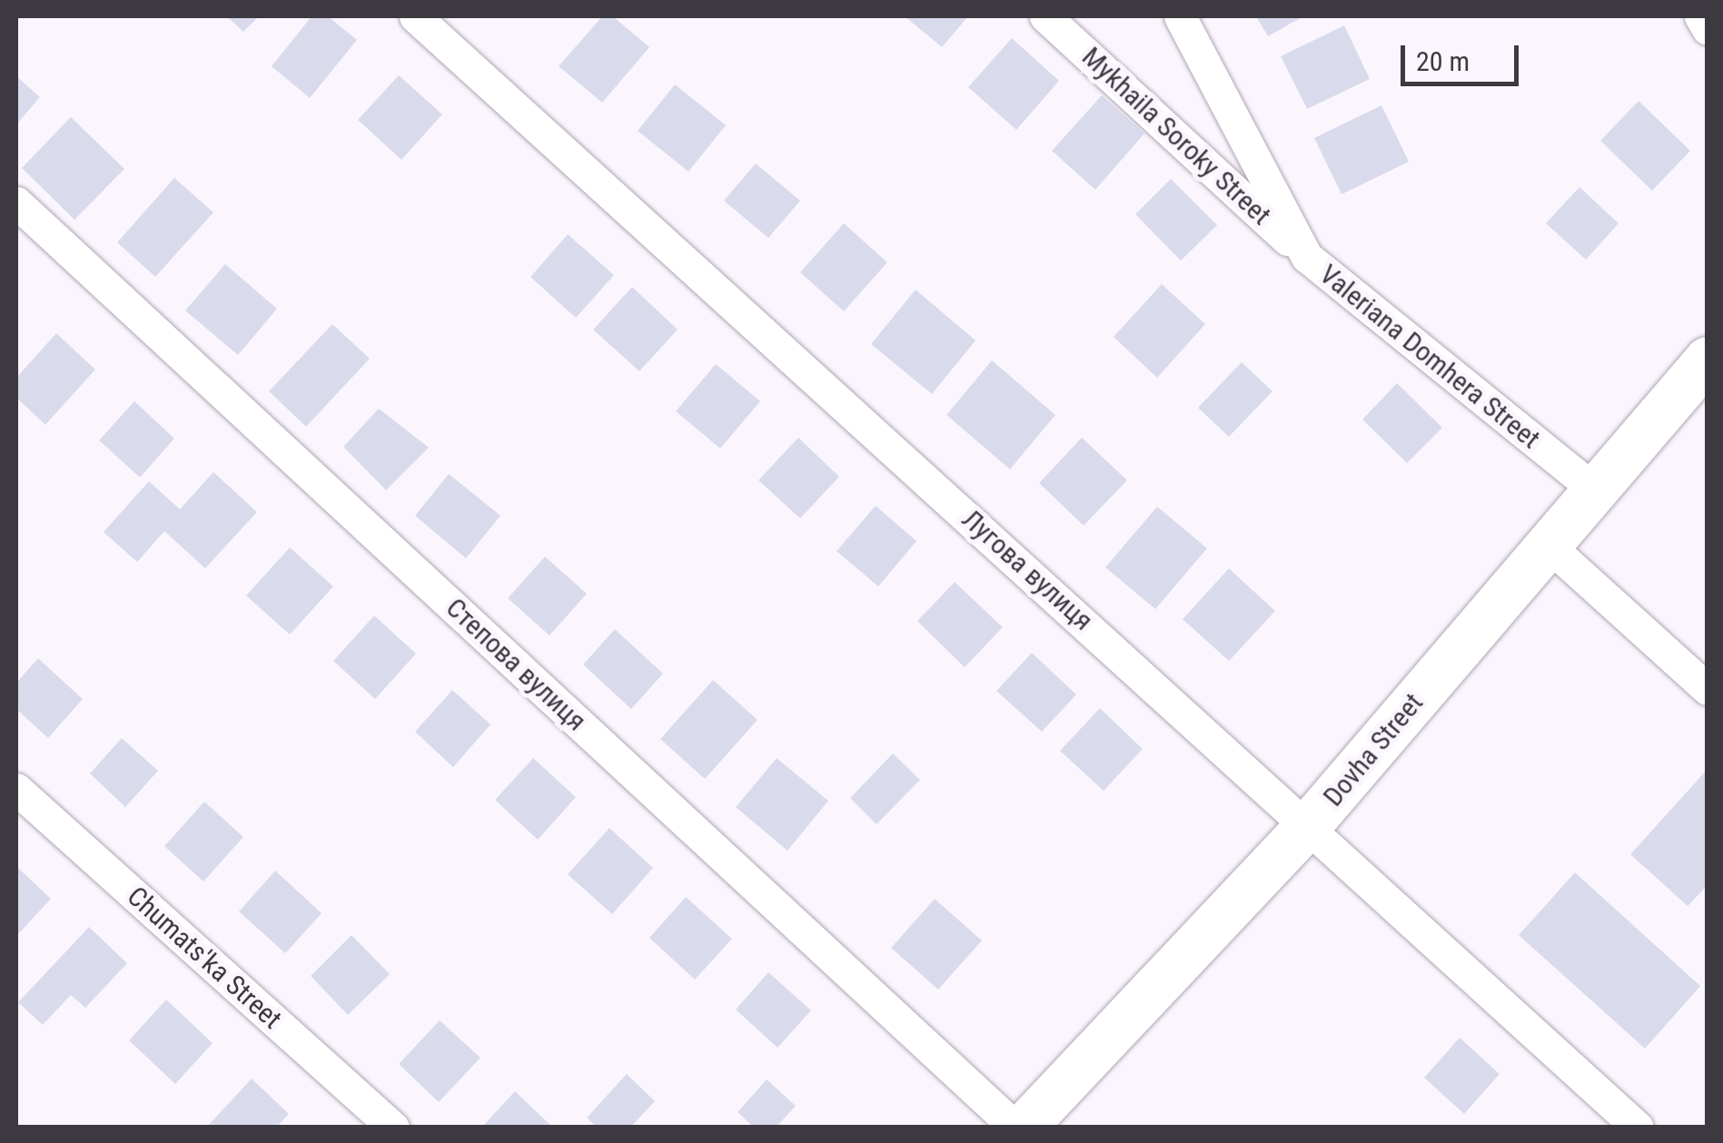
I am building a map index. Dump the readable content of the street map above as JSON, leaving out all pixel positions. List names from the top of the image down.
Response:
{
  "streets": {
    "street": [
      "Mykhaila Soroky Street",
      "Valeriana Domhera Street",
      "Лугова вулиця",
      "Степова вулиця",
      "Dovha Street",
      "Chumats'ka Street"
    ]
  },
  "crossings": [
    ["Mykhaila Soroky Street", "Valeriana Domhera Street"],
    ["Valeriana Domhera Street", "Dovha Street"],
    ["Лугова вулиця", "Dovha Street"]
  ],
  "scale_bar": "20 m"
}
